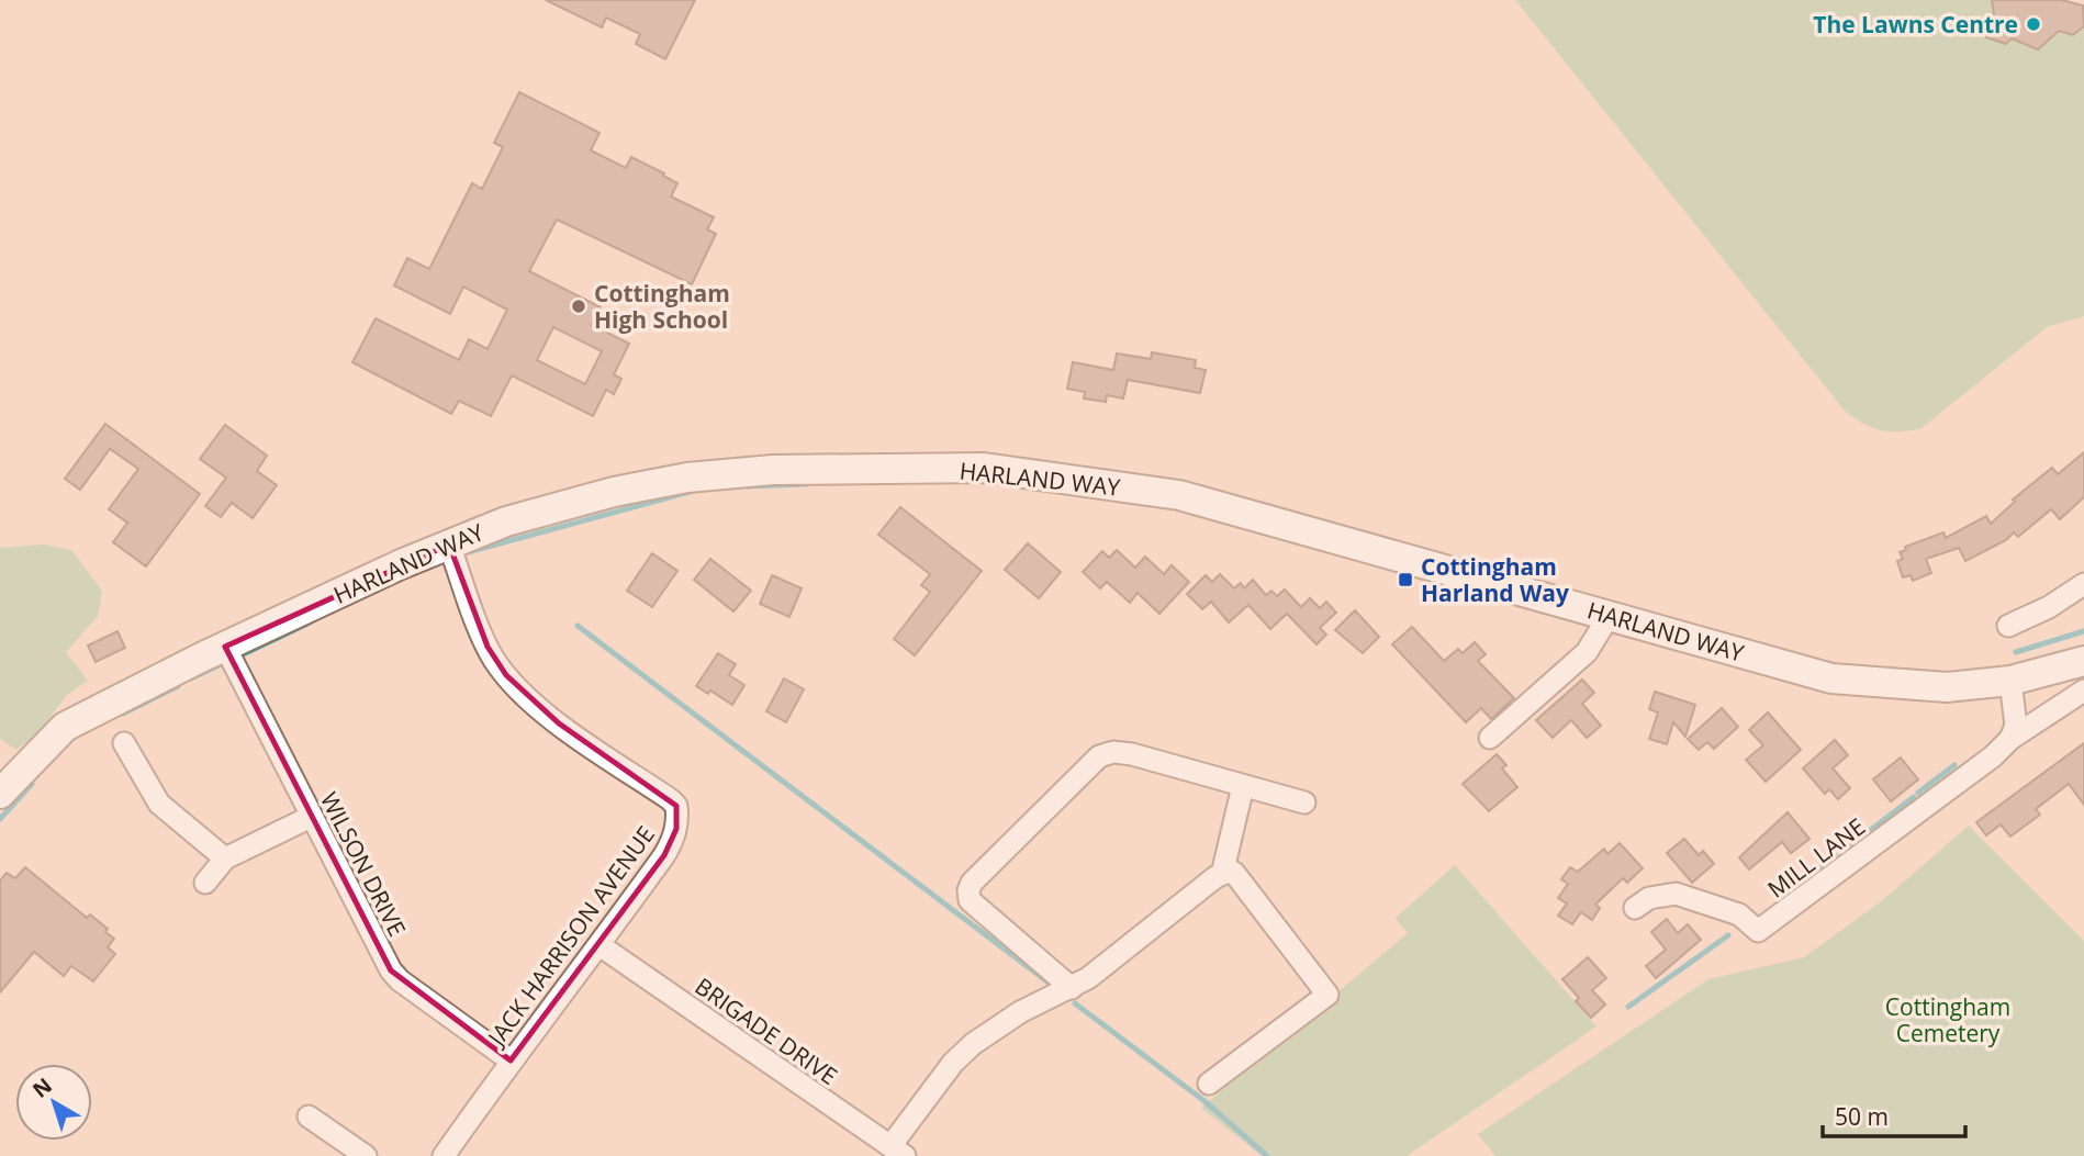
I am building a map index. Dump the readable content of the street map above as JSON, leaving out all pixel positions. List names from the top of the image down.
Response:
{
  "streets": {
    "main road": ["HARLAND WAY"],
    "street": [
      "MILL LANE",
      "WILSON DRIVE",
      "JACK HARRISON AVENUE",
      "BRIGADE DRIVE"
    ]
  },
  "crossings": [
    ["HARLAND WAY", "WILSON DRIVE"],
    ["HARLAND WAY", "JACK HARRISON AVENUE"],
    ["WILSON DRIVE", "JACK HARRISON AVENUE"],
    ["JACK HARRISON AVENUE", "BRIGADE DRIVE"]
  ],
  "parks": ["Cottingham Cemetery"],
  "places": {
    "other": ["The Lawns Centre", "Cottingham High School"],
    "transit": ["Cottingham Harland Way"]
  },
  "scale_bar": "50 m",
  "north": "top left"
}
